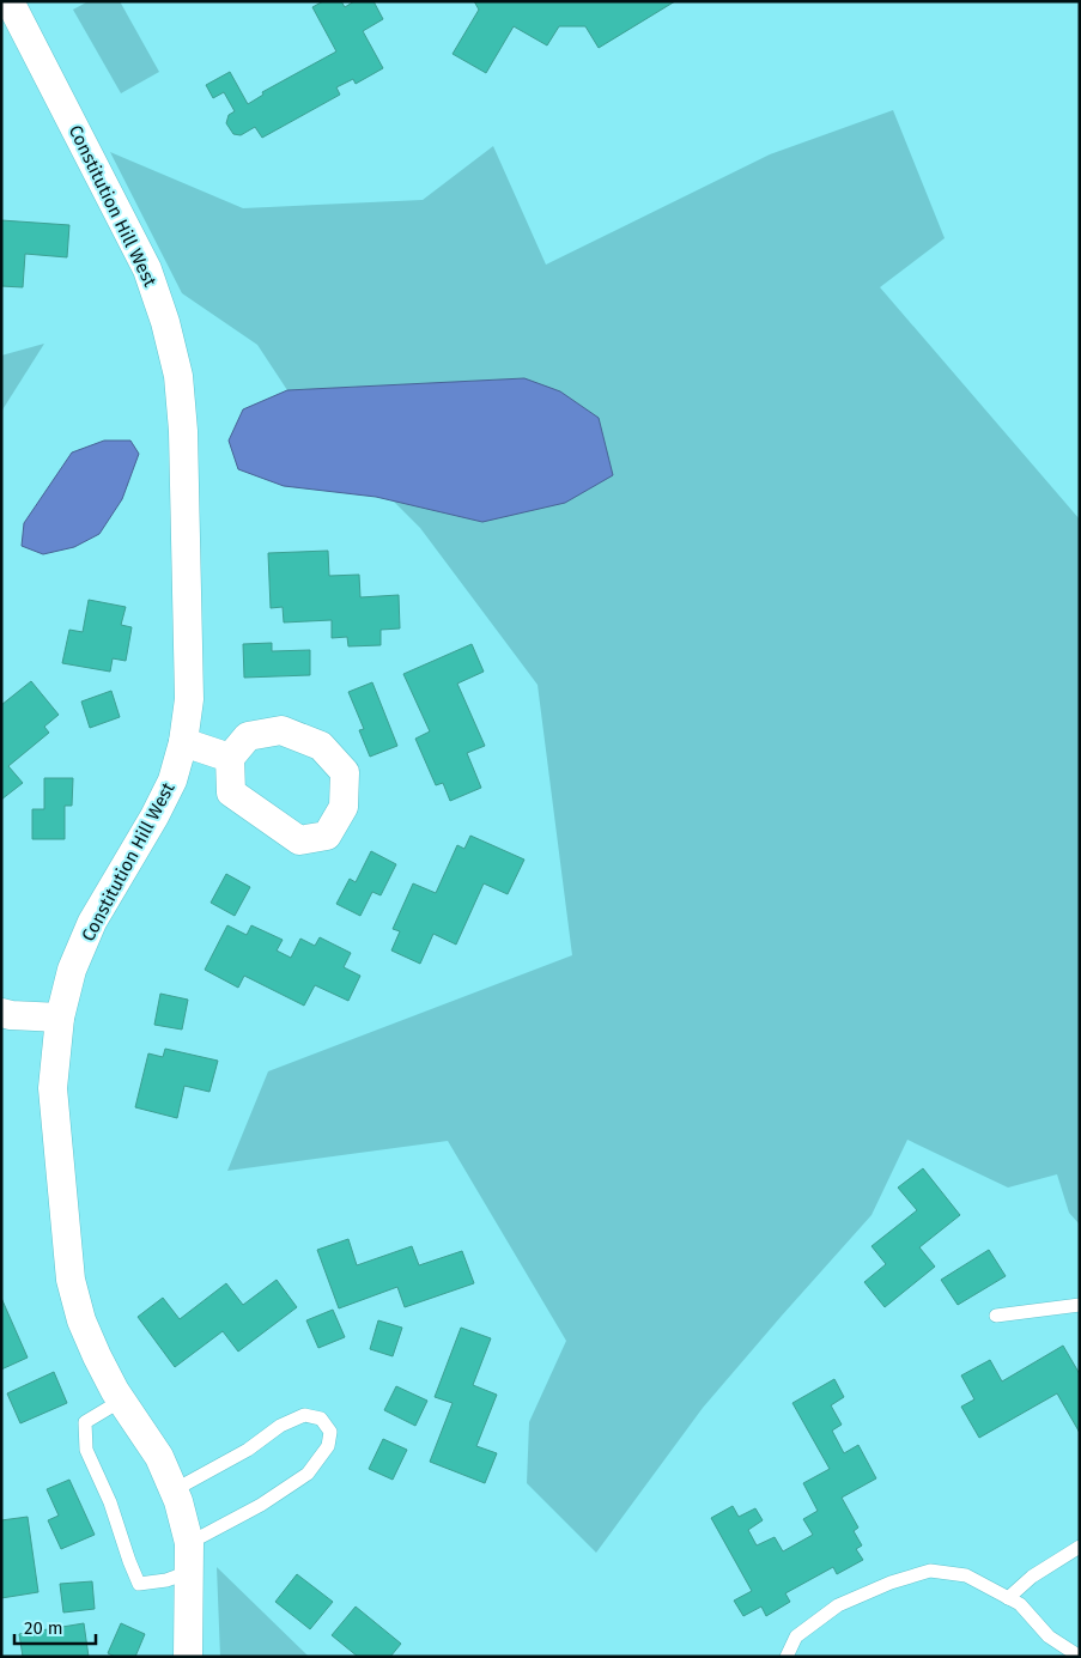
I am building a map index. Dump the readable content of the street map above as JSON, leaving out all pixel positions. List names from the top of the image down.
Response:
{
  "streets": {
    "street": ["Constitution Hill West"]
  },
  "scale_bar": "20 m"
}
